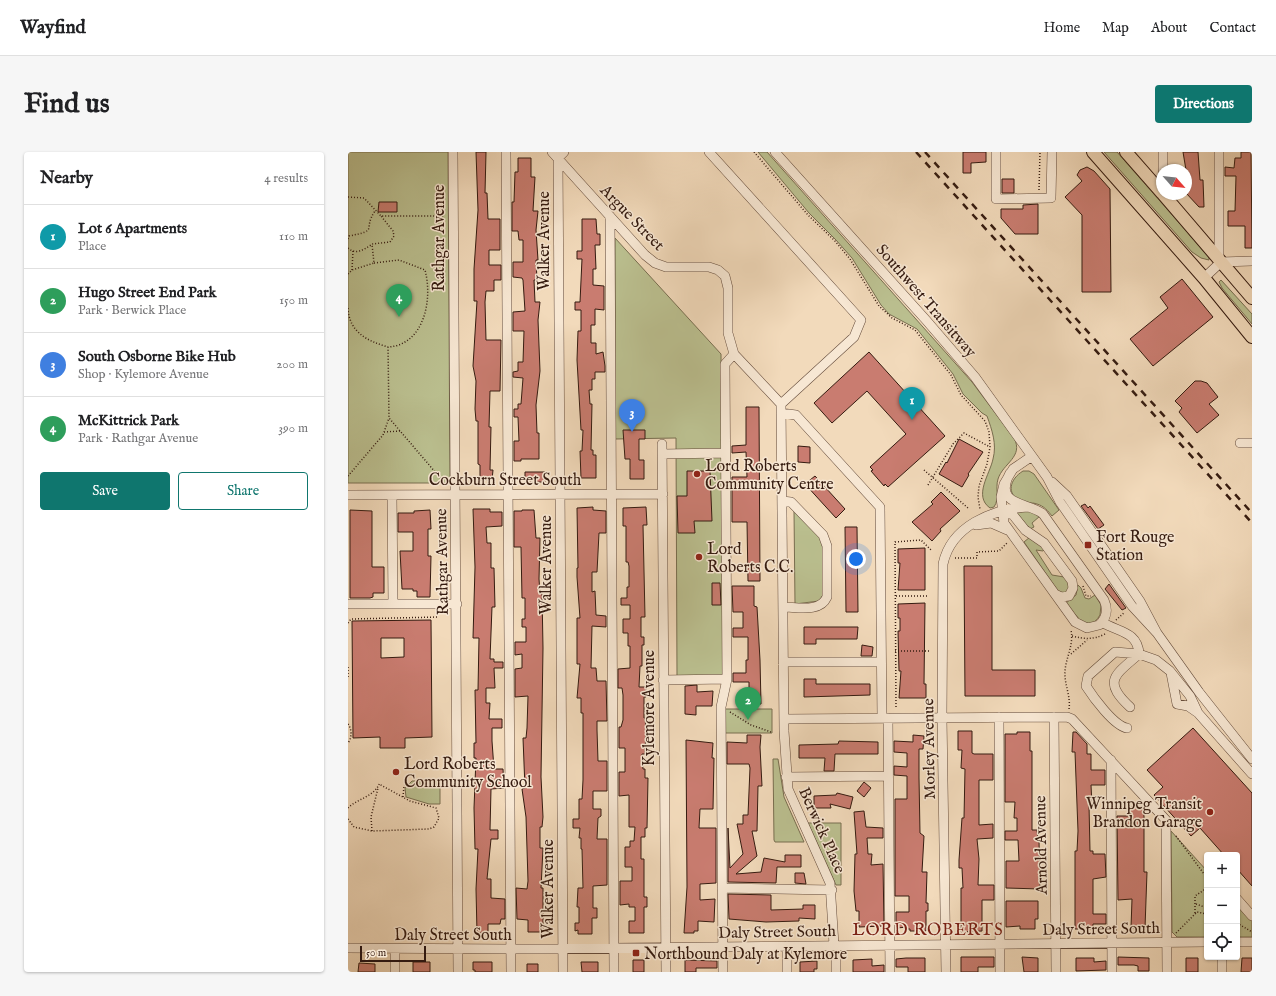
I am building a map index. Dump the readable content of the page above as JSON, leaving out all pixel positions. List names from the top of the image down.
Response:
{
  "streets": {
    "street": [
      "Argue Street",
      "Rathgar Avenue",
      "Walker Avenue",
      "Southwest Transitway",
      "Cockburn Street South",
      "Kylemore Avenue",
      "Morley Avenue",
      "Berwick Place",
      "Arnold Avenue",
      "Daly Street South"
    ]
  },
  "crossings": [
    ["Argue Street", "Walker Avenue"],
    ["Argue Street", "Berwick Place"],
    ["Rathgar Avenue", "Cockburn Street South"],
    ["Rathgar Avenue", "Daly Street South"],
    ["Walker Avenue", "Cockburn Street South"],
    ["Walker Avenue", "Daly Street South"],
    ["Cockburn Street South", "Kylemore Avenue"],
    ["Kylemore Avenue", "Daly Street South"],
    ["Morley Avenue", "Daly Street South"],
    ["Berwick Place", "Daly Street South"],
    ["Arnold Avenue", "Daly Street South"]
  ],
  "districts": ["LORD ROBERTS"],
  "places": {
    "other": [
      "Lord Roberts Community Centre",
      "Lord Roberts C.C.",
      "Lord Roberts Community School",
      "Winnipeg Transit Brandon Garage"
    ],
    "transit": ["Fort Rouge Station", "Northbound Daly at Kylemore"]
  },
  "scale_bar": "50 m",
  "north": "bottom right",
  "page": {
    "header": "Wayfind",
    "nav": [
      "Home",
      "Map",
      "About",
      "Contact"
    ],
    "buttons": [
      "Directions",
      ["Save", "Share"]
    ],
    "title": "Find us",
    "heading": ["Nearby", "4 results"],
    "list": [
      {
        "mark": "1",
        "name": "Lot 6 Apartments",
        "note": "Place",
        "value": "110 m"
      },
      {
        "mark": "2",
        "name": "Hugo Street End Park",
        "note": "Park · Berwick Place",
        "value": "150 m"
      },
      {
        "mark": "3",
        "name": "South Osborne Bike Hub",
        "note": "Shop · Kylemore Avenue",
        "value": "200 m"
      },
      {
        "mark": "4",
        "name": "McKittrick Park",
        "note": "Park · Rathgar Avenue",
        "value": "390 m"
      }
    ],
    "pins": [
      "4",
      "1",
      "3",
      "2"
    ],
    "map_buttons": ["+", "−"],
    "scale": "50 m"
  }
}
